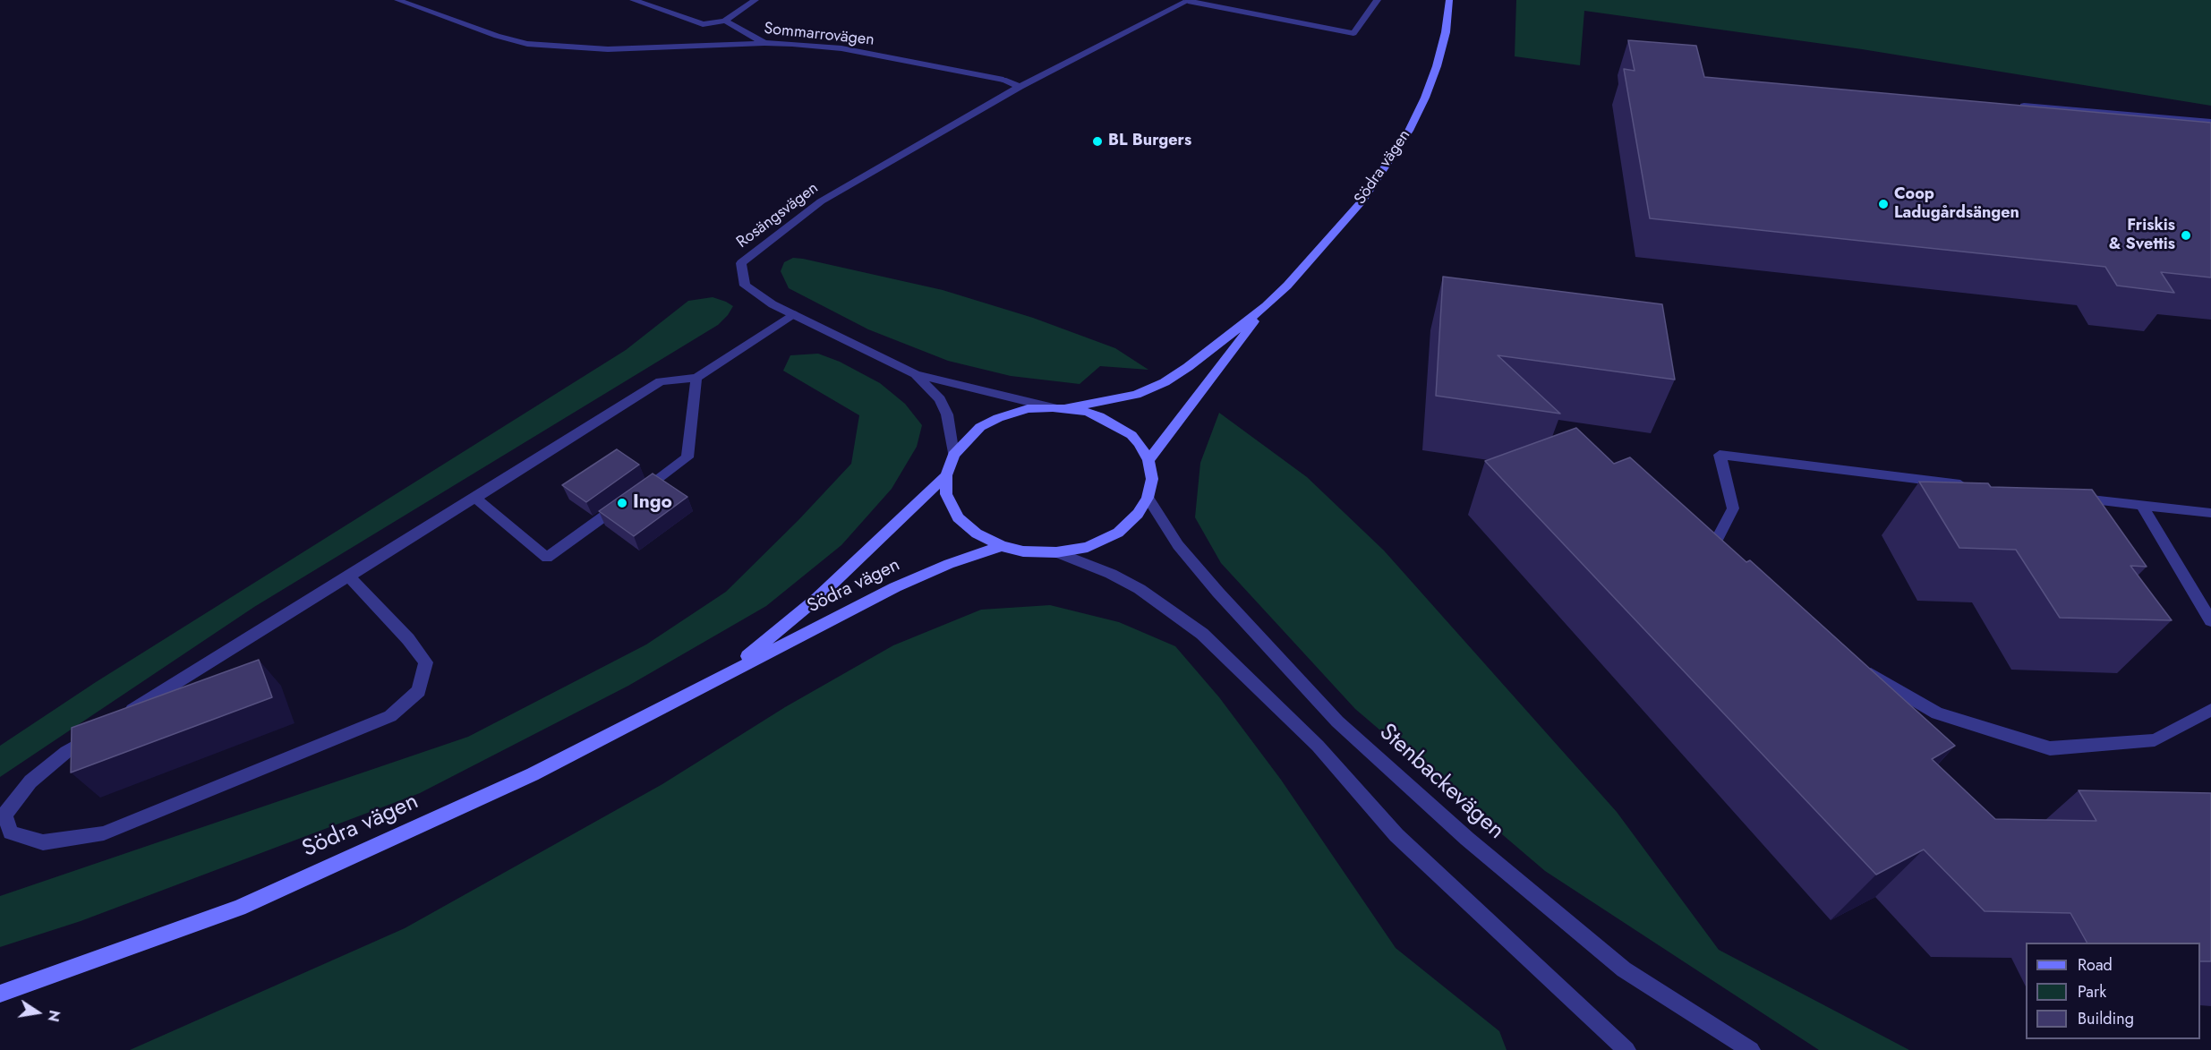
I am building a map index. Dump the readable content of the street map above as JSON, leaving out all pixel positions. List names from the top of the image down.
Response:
{
  "streets": {
    "main road": ["Södra vägen"],
    "street": ["Sommarrovägen", "Rosängsvägen", "Stenbackevägen"]
  },
  "crossings": [
    ["Sommarrovägen", "Rosängsvägen"],
    ["Södra vägen", "Rosängsvägen"],
    ["Södra vägen", "Stenbackevägen"],
    ["Rosängsvägen", "Stenbackevägen"]
  ],
  "places": [
    "BL Burgers",
    "Coop Ladugårdsängen",
    "Friskis & Svettis",
    "Ingo"
  ],
  "legend": ["Road", "Park", "Building"],
  "north": "right"
}
